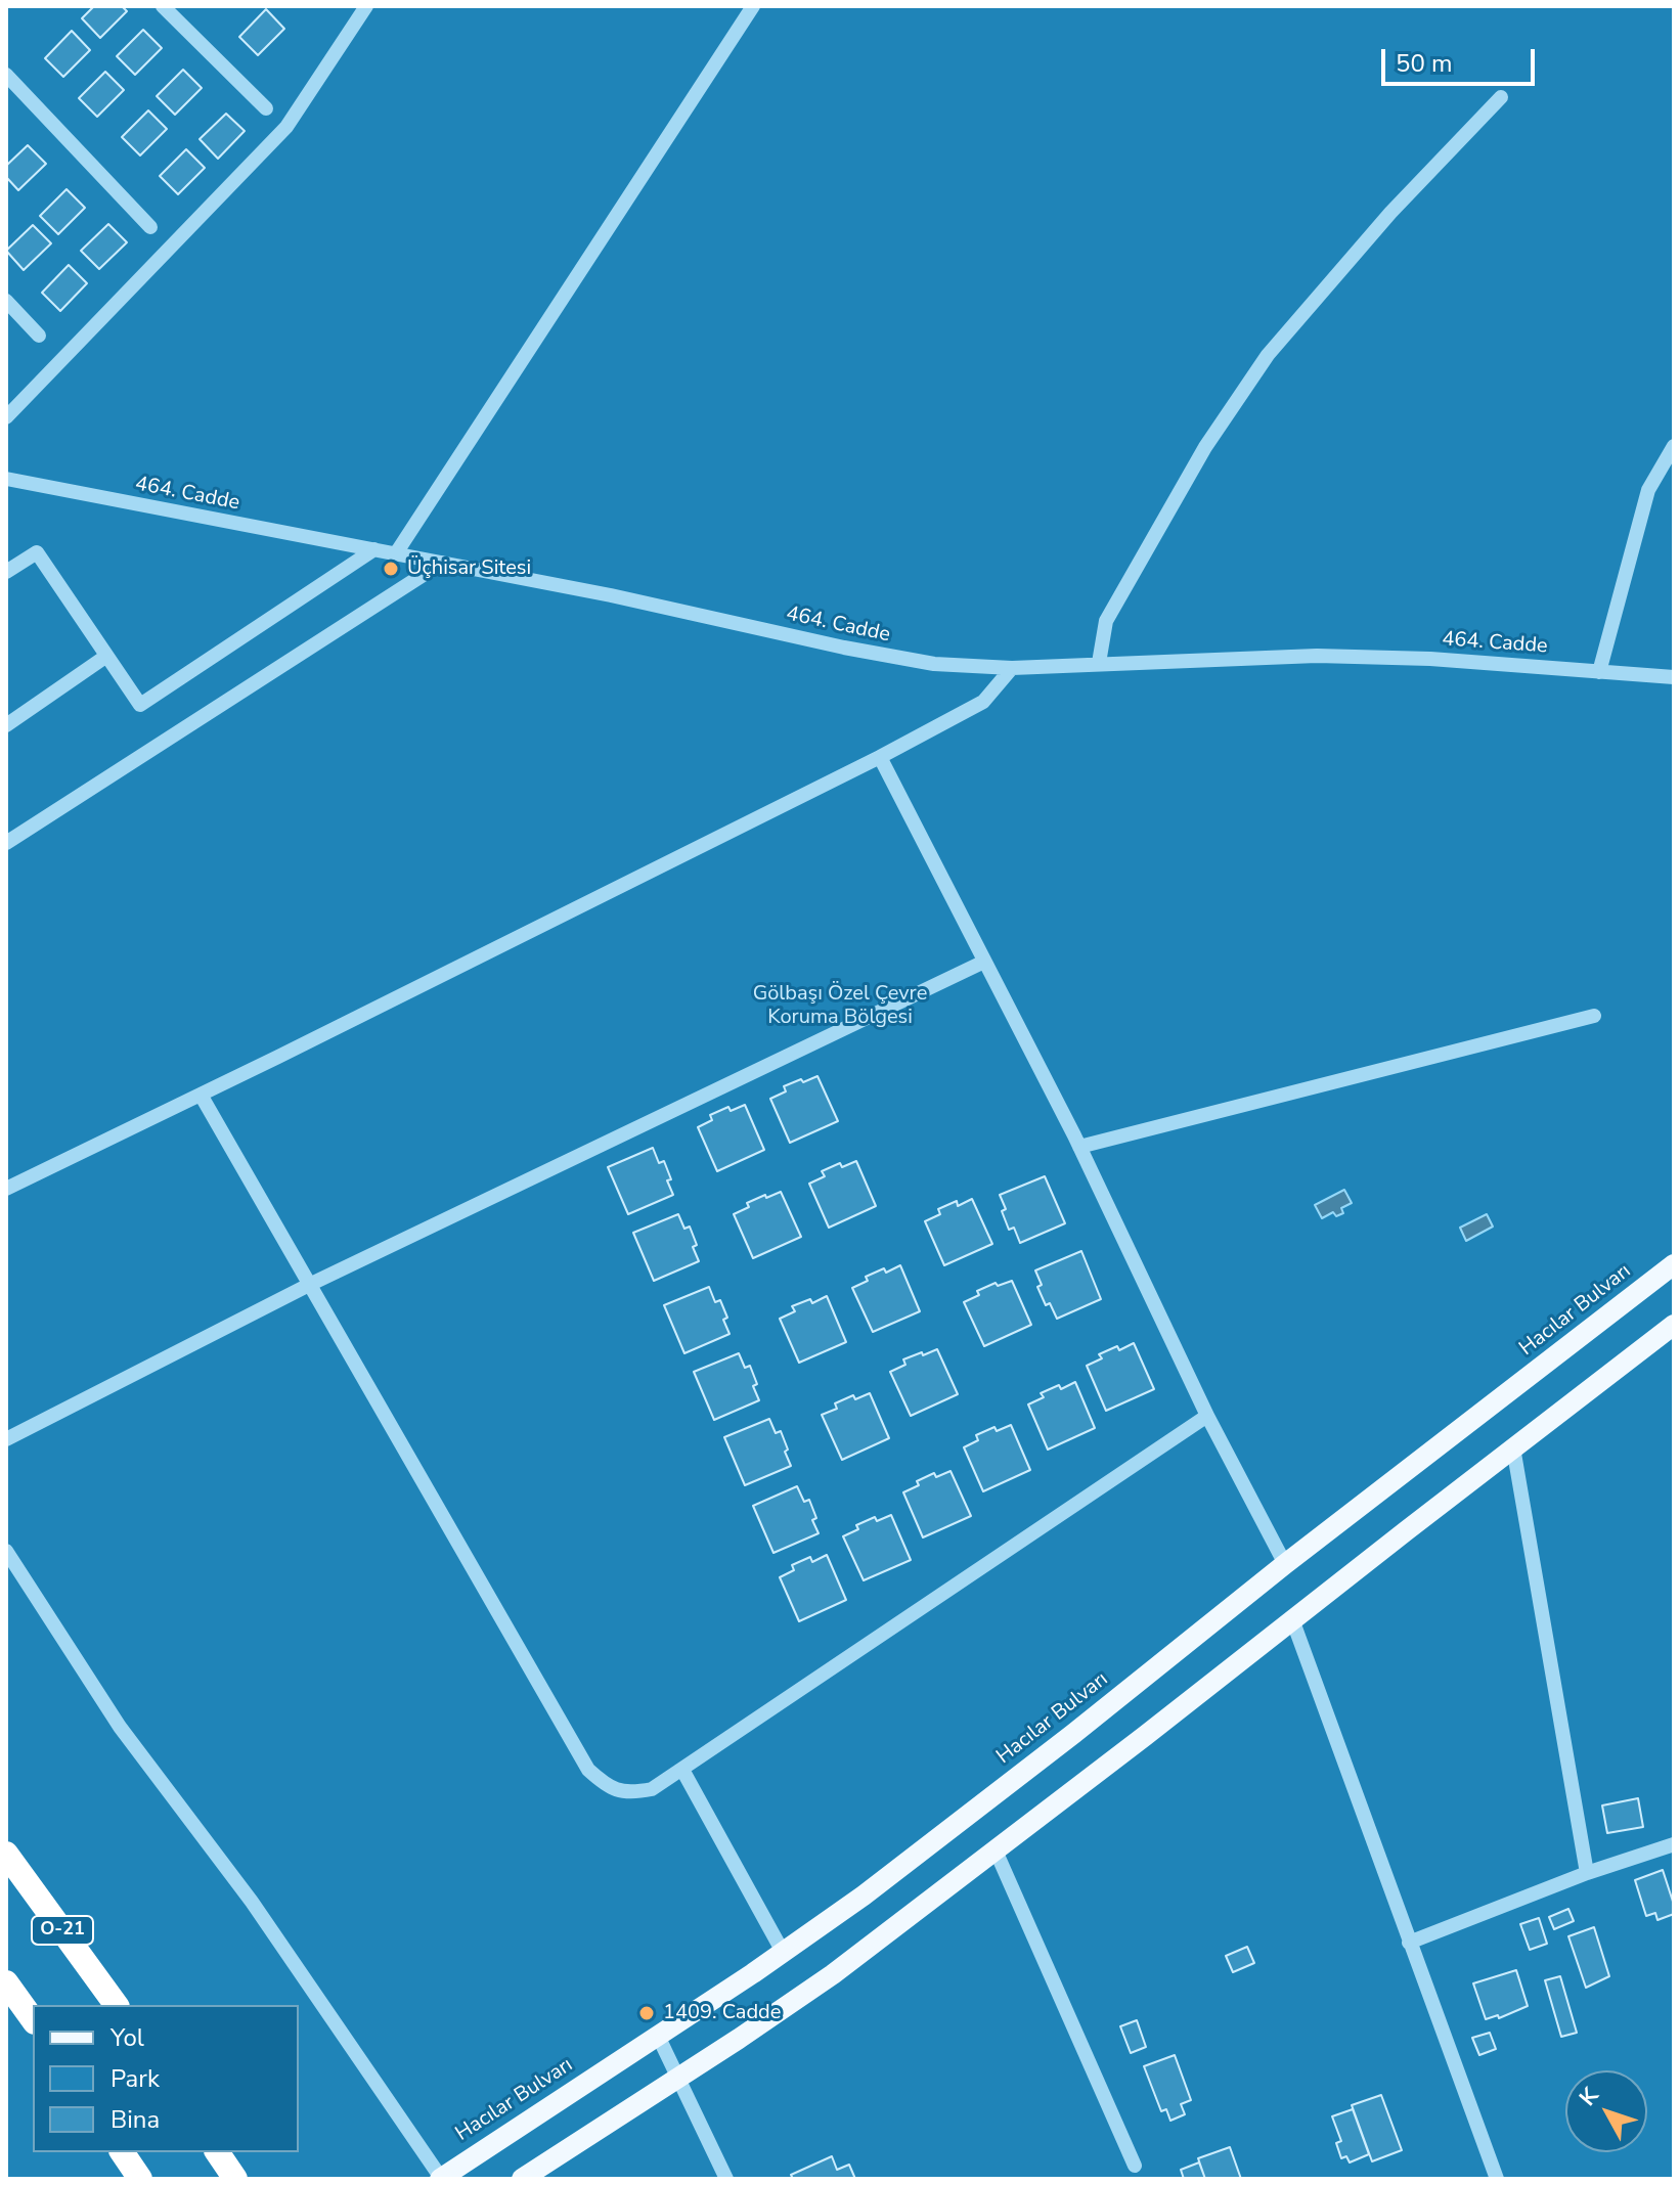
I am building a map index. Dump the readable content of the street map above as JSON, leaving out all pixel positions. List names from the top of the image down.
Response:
{
  "streets": {
    "highway": ["O-21"],
    "main road": ["Hacılar Bulvarı"],
    "street": ["464. Cadde"]
  },
  "parks": ["Gölbaşı Özel Çevre Koruma Bölgesi"],
  "places": ["Üçhisar Sitesi", "1409. Cadde"],
  "legend": ["Yol", "Park", "Bina"],
  "scale_bar": "50 m",
  "north": "top left"
}
